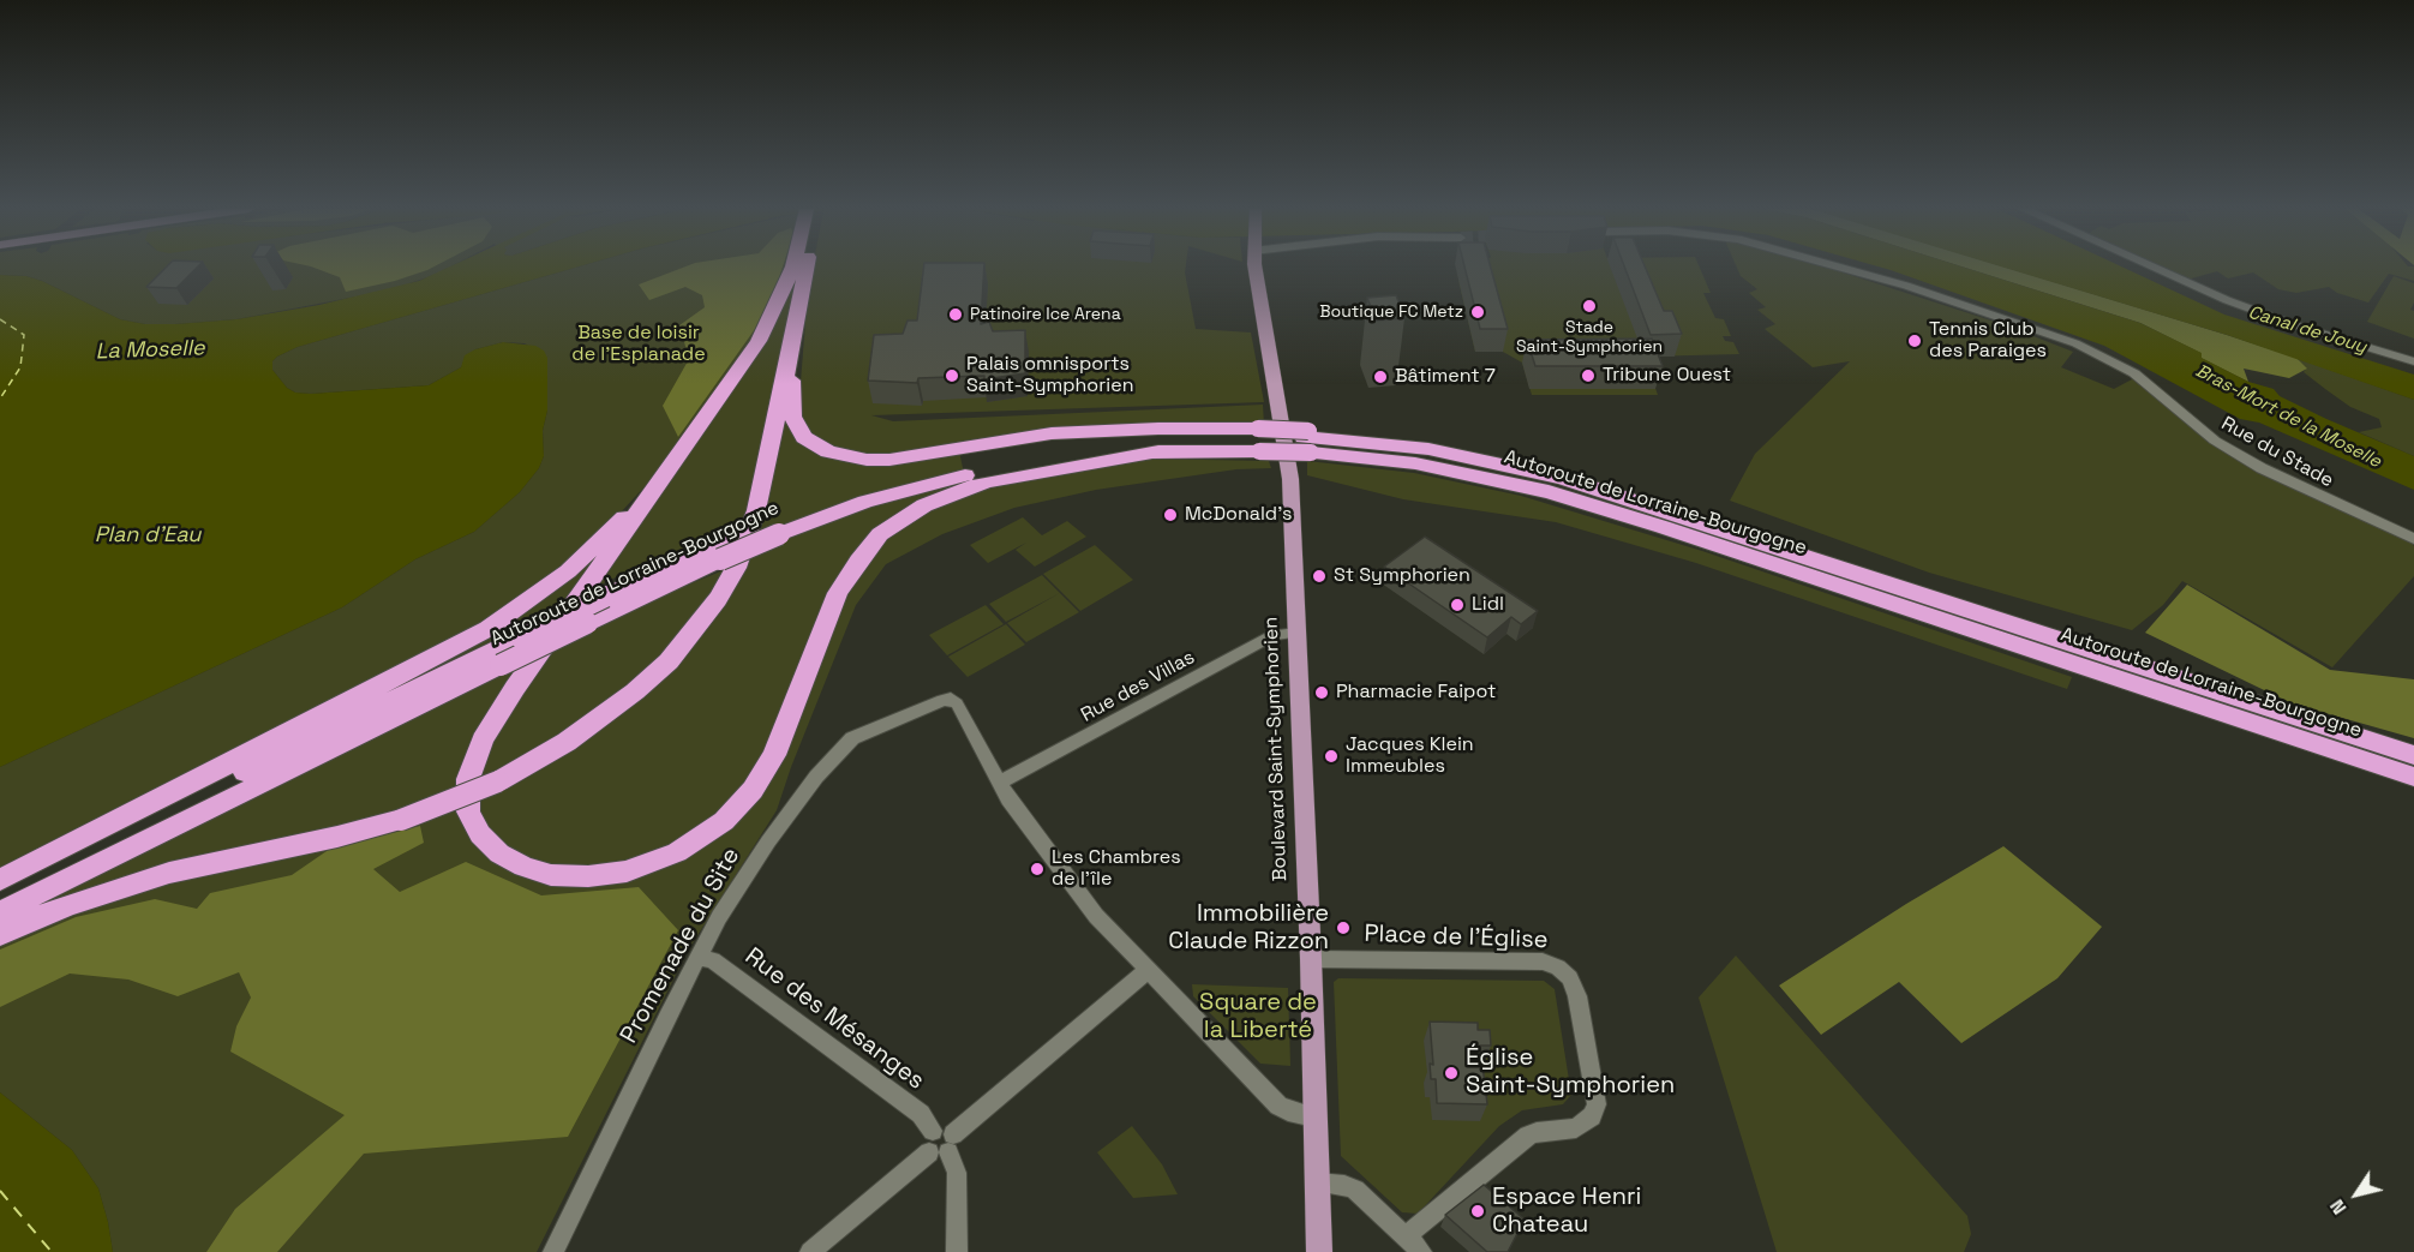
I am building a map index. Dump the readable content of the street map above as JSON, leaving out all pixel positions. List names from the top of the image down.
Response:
{
  "streets": {
    "highway": ["Autoroute de Lorraine-Bourgogne"],
    "main road": ["Boulevard Saint-Symphorien"],
    "street": [
      "Rue du Stade",
      "Rue des Villas",
      "Place de l'Église",
      "Promenade du Site",
      "Rue des Mésanges"
    ]
  },
  "crossings": [
    ["Rue des Villas", "Boulevard Saint-Symphorien"],
    ["Rue des Villas", "Promenade du Site"],
    ["Boulevard Saint-Symphorien", "Place de l'Église"],
    ["Promenade du Site", "Rue des Mésanges"]
  ],
  "water": [
    "Canal de Jouy",
    "La Moselle",
    "Bras-Mort de la Moselle",
    "Plan d'Eau"
  ],
  "parks": ["Base de loisir de l'Esplanade", "Square de la Liberté"],
  "places": [
    "Stade Saint-Symphorien",
    "Boutique FC Metz",
    "Patinoire Ice Arena",
    "Tennis Club des Paraiges",
    "Palais omnisports Saint-Symphorien",
    "Tribune Ouest",
    "Bâtiment 7",
    "McDonald's",
    "St Symphorien",
    "Lidl",
    "Pharmacie Faipot",
    "Jacques Klein Immeubles",
    "Les Chambres de l'île",
    "Immobilière Claude Rizzon",
    "Église Saint-Symphorien",
    "Espace Henri Chateau"
  ],
  "north": "bottom left"
}
